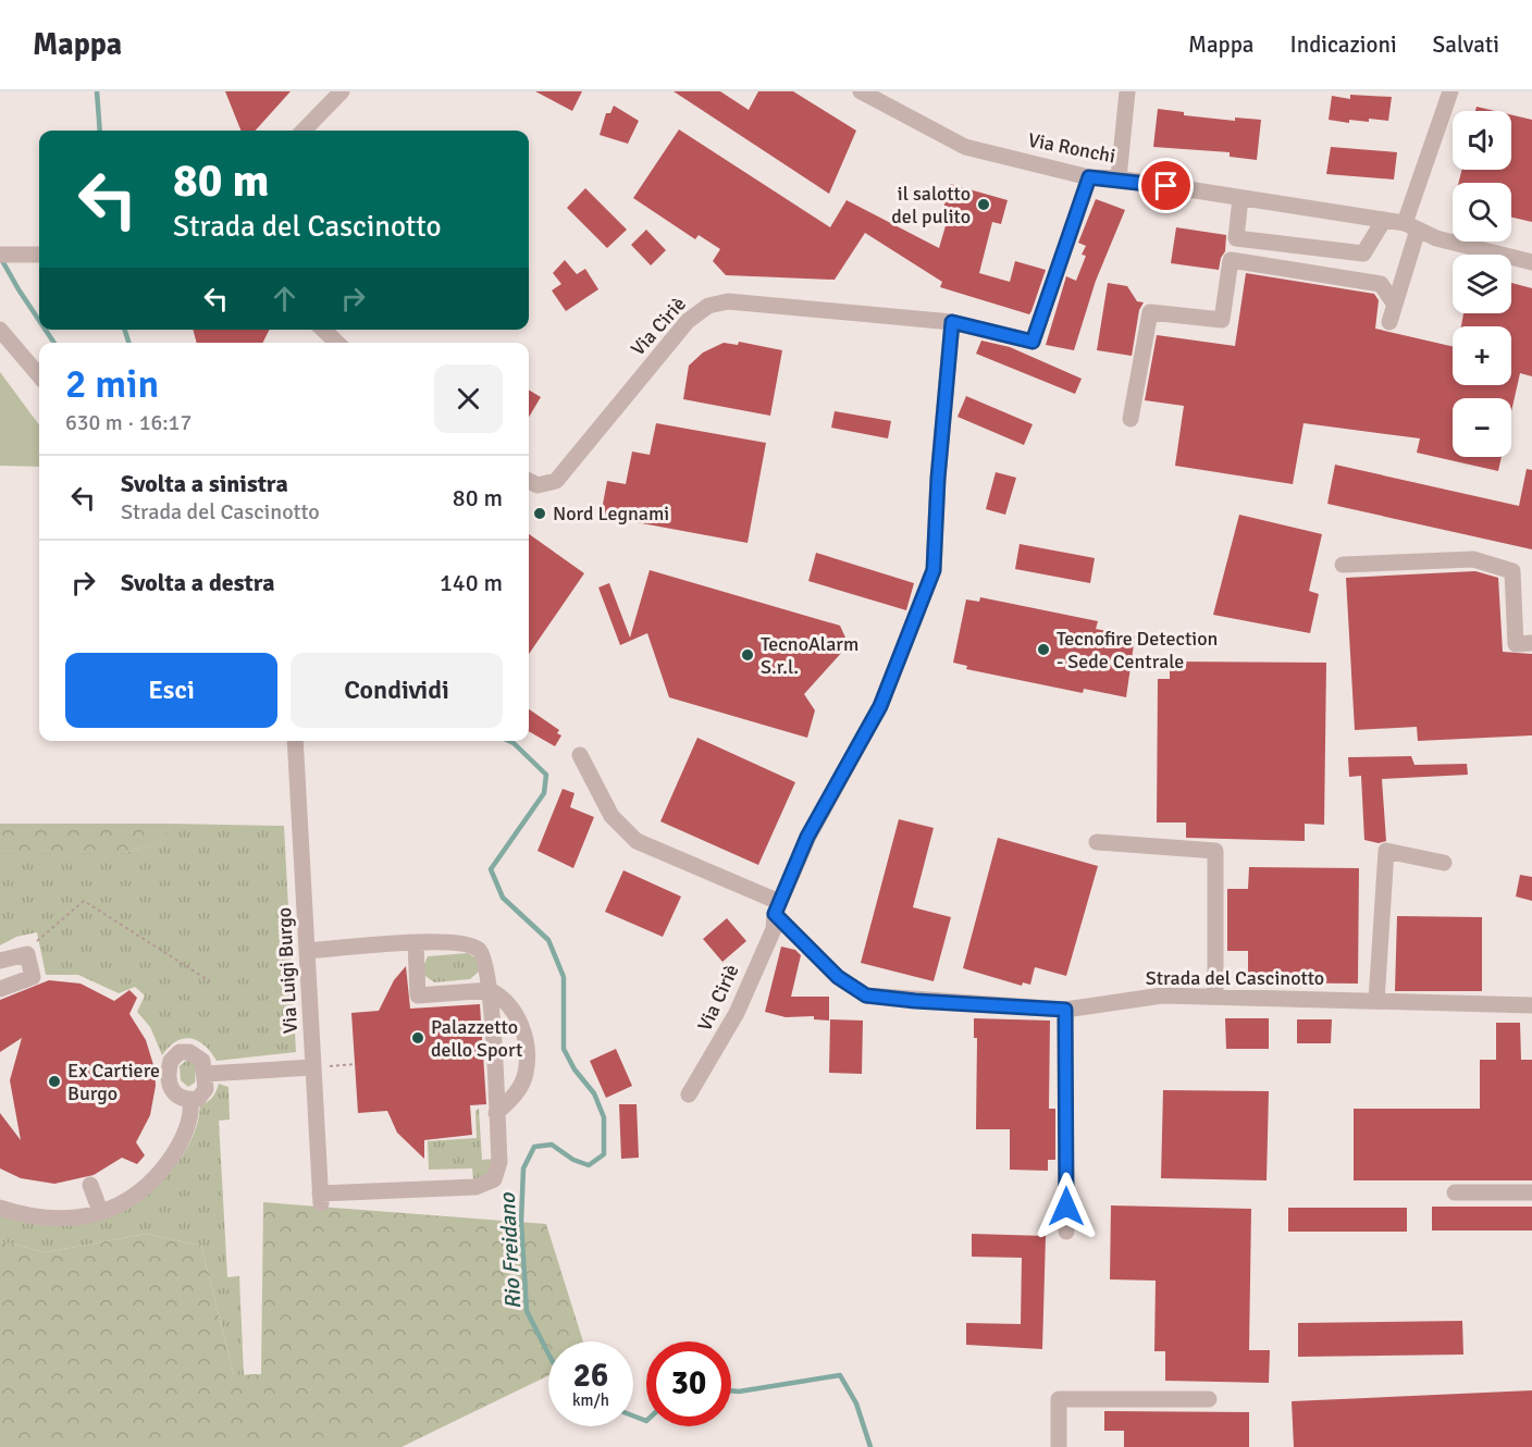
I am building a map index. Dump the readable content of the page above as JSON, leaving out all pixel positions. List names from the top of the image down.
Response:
{
  "streets": {
    "street": [
      "Via Ronchi",
      "Via Ciriè",
      "Via Luigi Burgo",
      "Strada del Cascinotto"
    ]
  },
  "crossings": [
    ["Via Ronchi", "Via Ciriè"],
    ["Via Ciriè", "Strada del Cascinotto"]
  ],
  "water": ["Rio Freidano"],
  "places": [
    "il salotto del pulito",
    "Nord Legnami",
    "Tecnofire Detection - Sede Centrale",
    "TecnoAlarm S.r.l.",
    "Palazzetto dello Sport",
    "Ex Cartiere Burgo"
  ],
  "page": {
    "header": "Mappa",
    "nav": ["Mappa", "Indicazioni", "Salvati"],
    "map_buttons": ["+", "−"],
    "turn": ["80 m", "Strada del Cascinotto"],
    "heading": ["2 min", "630 m · 16:17"],
    "list": [
      {
        "name": "Svolta a sinistra",
        "note": "Strada del Cascinotto",
        "value": "80 m"
      },
      {
        "name": "Svolta a destra",
        "value": "140 m"
      }
    ],
    "buttons": ["Esci", "Condividi"],
    "speed": "26 km/h",
    "limit": "30"
  }
}
